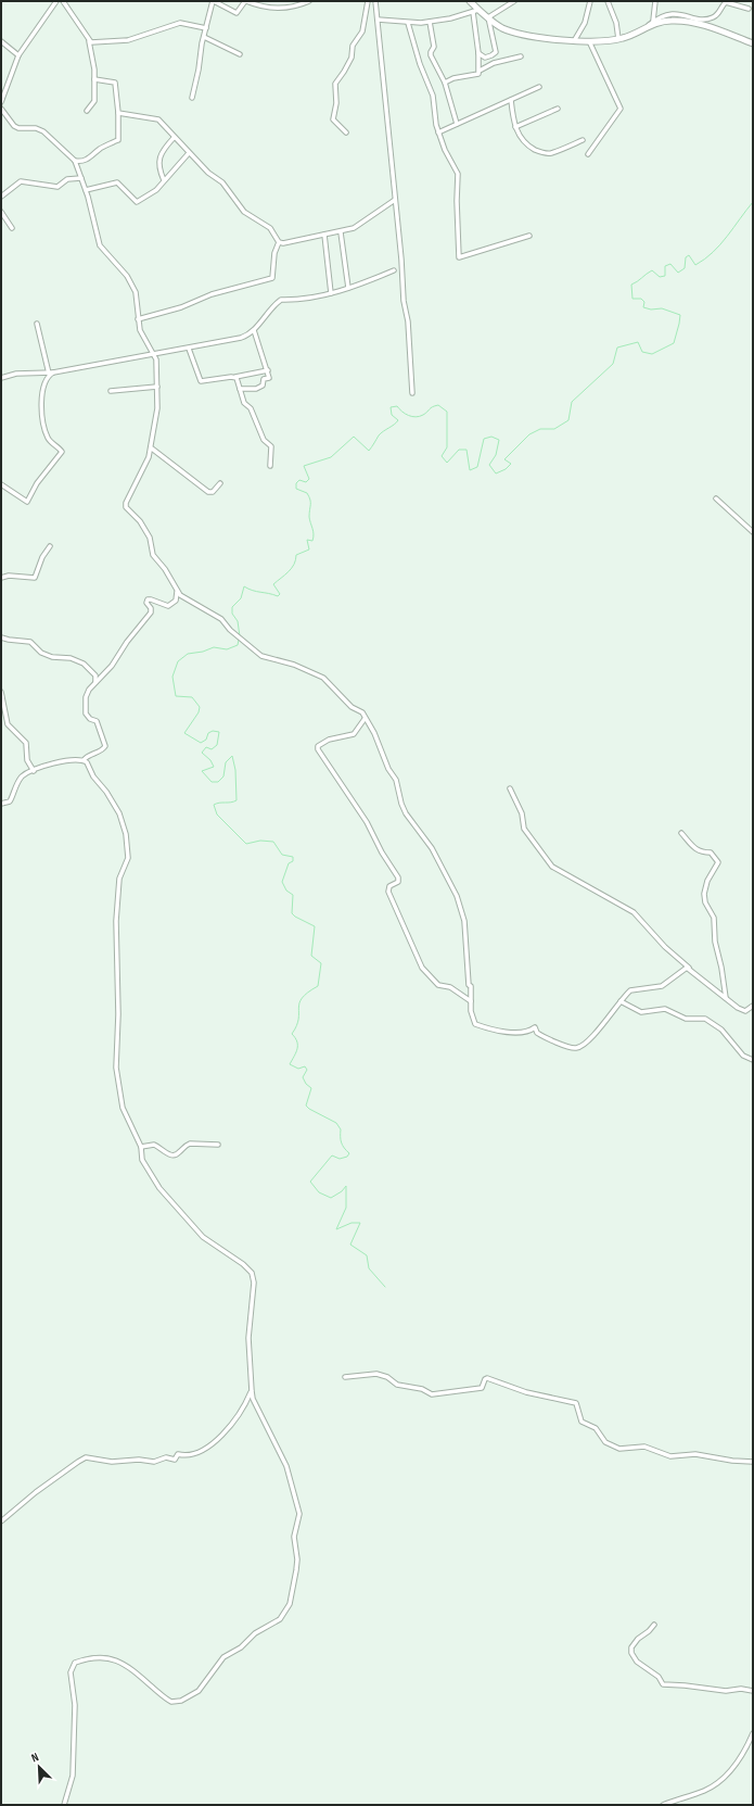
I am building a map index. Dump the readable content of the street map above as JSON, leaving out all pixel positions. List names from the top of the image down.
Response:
{
  "north": "top left"
}
